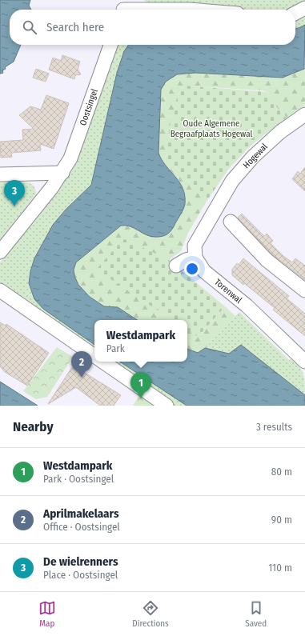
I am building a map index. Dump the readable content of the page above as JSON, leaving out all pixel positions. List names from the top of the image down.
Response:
{
  "streets": {
    "street": ["Oostsingel", "Hogewal", "Torenwal"]
  },
  "crossings": [
    ["Hogewal", "Torenwal"]
  ],
  "parks": ["Oude Algemene Begraafplaats Hogewal"],
  "page": {
    "search": "Search here",
    "pins": ["3", "2", "1"],
    "popup": ["Westdampark", "Park"],
    "heading": ["Nearby", "3 results"],
    "list": [
      {
        "mark": "1",
        "name": "Westdampark",
        "note": "Park · Oostsingel",
        "value": "80 m"
      },
      {
        "mark": "2",
        "name": "Aprilmakelaars",
        "note": "Office · Oostsingel",
        "value": "90 m"
      },
      {
        "mark": "3",
        "name": "De wielrenners",
        "note": "Place · Oostsingel",
        "value": "110 m"
      }
    ],
    "nav": ["Map", "Directions", "Saved"]
  }
}
